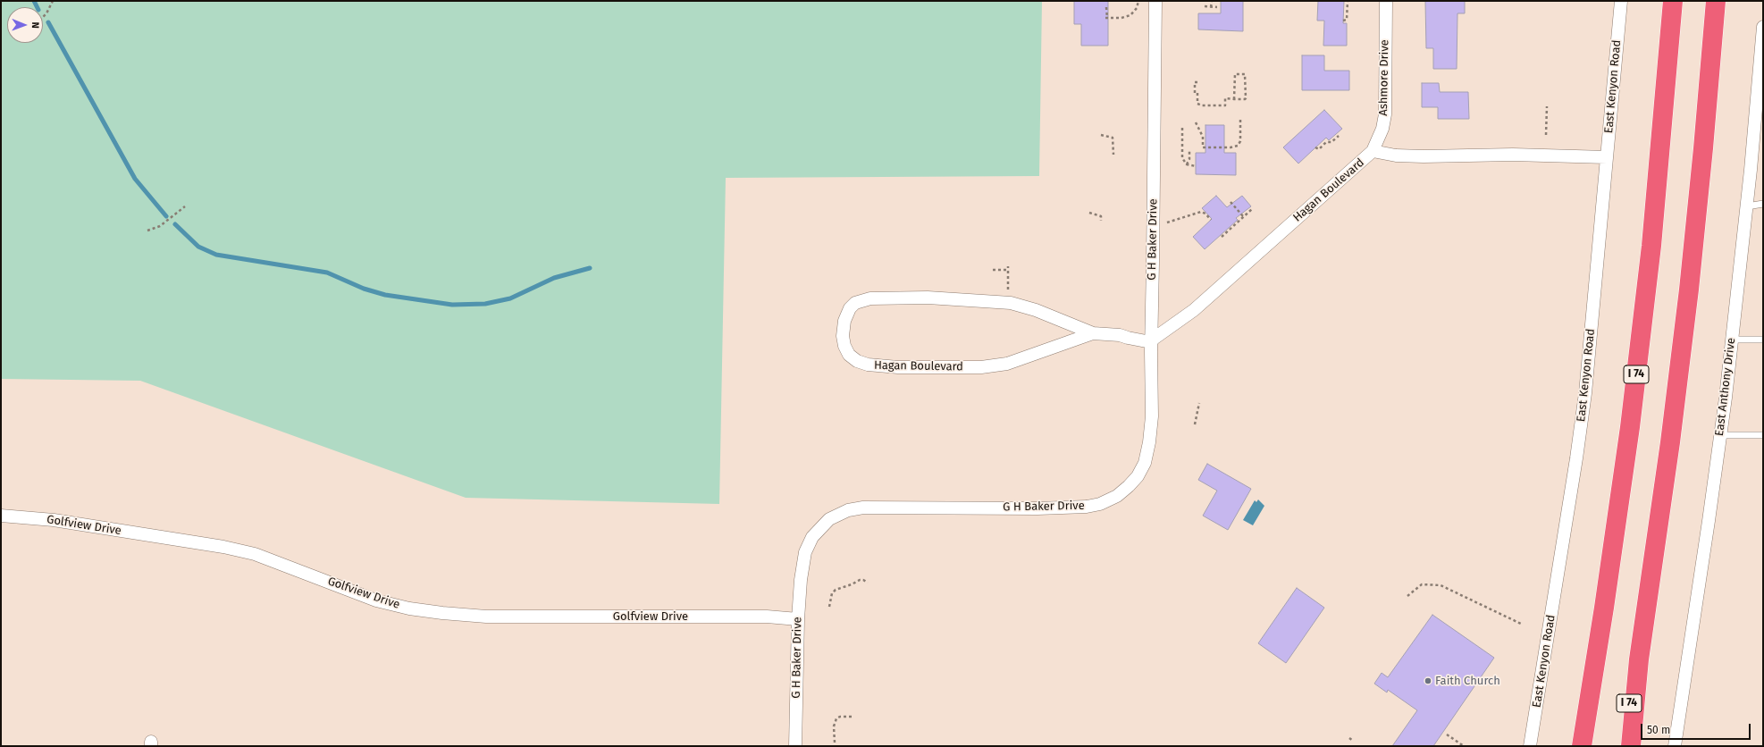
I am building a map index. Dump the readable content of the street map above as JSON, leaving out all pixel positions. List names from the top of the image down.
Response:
{
  "streets": {
    "highway": ["I 74"],
    "street": [
      "Ashmore Drive",
      "East Kenyon Road",
      "Hagan Boulevard",
      "G H Baker Drive",
      "East Anthony Drive",
      "Golfview Drive"
    ]
  },
  "crossings": [
    ["Ashmore Drive", "Hagan Boulevard"],
    ["East Kenyon Road", "Hagan Boulevard"],
    ["Hagan Boulevard", "G H Baker Drive"],
    ["G H Baker Drive", "Golfview Drive"]
  ],
  "places": ["Faith Church"],
  "scale_bar": "50 m",
  "north": "right"
}
